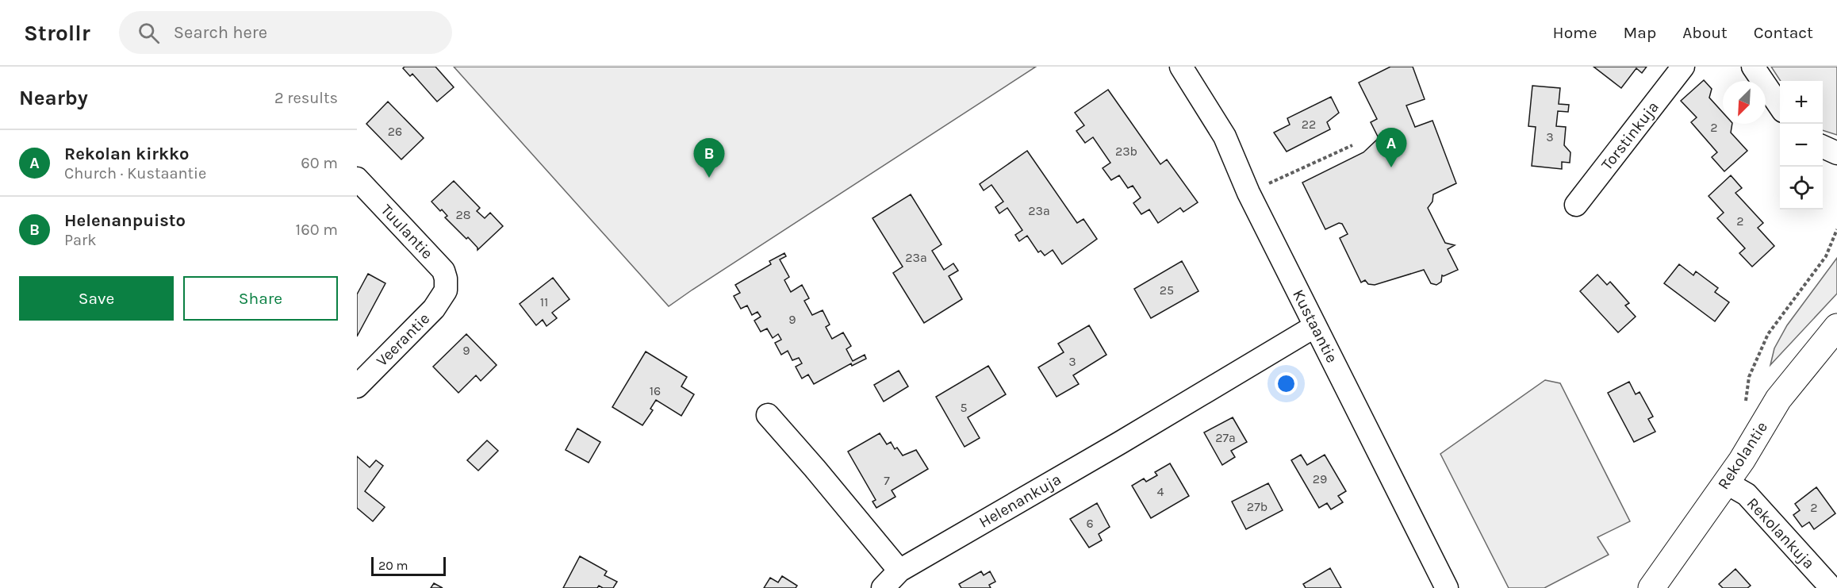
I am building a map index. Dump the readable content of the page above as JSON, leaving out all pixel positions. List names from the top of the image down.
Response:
{
  "streets": {
    "main road": ["Rekolantie"],
    "street": [
      "Torstinkuja",
      "Tuulantie",
      "Kustaantie",
      "Veerantie",
      "Helenankuja",
      "Rekolankuja"
    ]
  },
  "crossings": [
    ["Tuulantie", "Veerantie"],
    ["Kustaantie", "Helenankuja"],
    ["Rekolantie", "Rekolankuja"]
  ],
  "house_numbers": [
    "22",
    "2",
    "26",
    "3",
    "23b",
    "23a",
    "28",
    "2",
    "23a",
    "25",
    "11",
    "9",
    "9",
    "3",
    "16",
    "5",
    "27a",
    "29",
    "7",
    "4",
    "27b",
    "2",
    "6"
  ],
  "scale_bar": "20 m",
  "north": "bottom left",
  "page": {
    "header": "Strollr",
    "search": "Search here",
    "nav": [
      "Home",
      "Map",
      "About",
      "Contact"
    ],
    "heading": ["Nearby", "2 results"],
    "map_buttons": ["+", "−"],
    "pins": ["A", "B"],
    "list": [
      {
        "mark": "A",
        "name": "Rekolan kirkko",
        "note": "Church · Kustaantie",
        "value": "60 m"
      },
      {
        "mark": "B",
        "name": "Helenanpuisto",
        "note": "Park",
        "value": "160 m"
      }
    ],
    "buttons": ["Save", "Share"],
    "scale": "20 m"
  }
}
